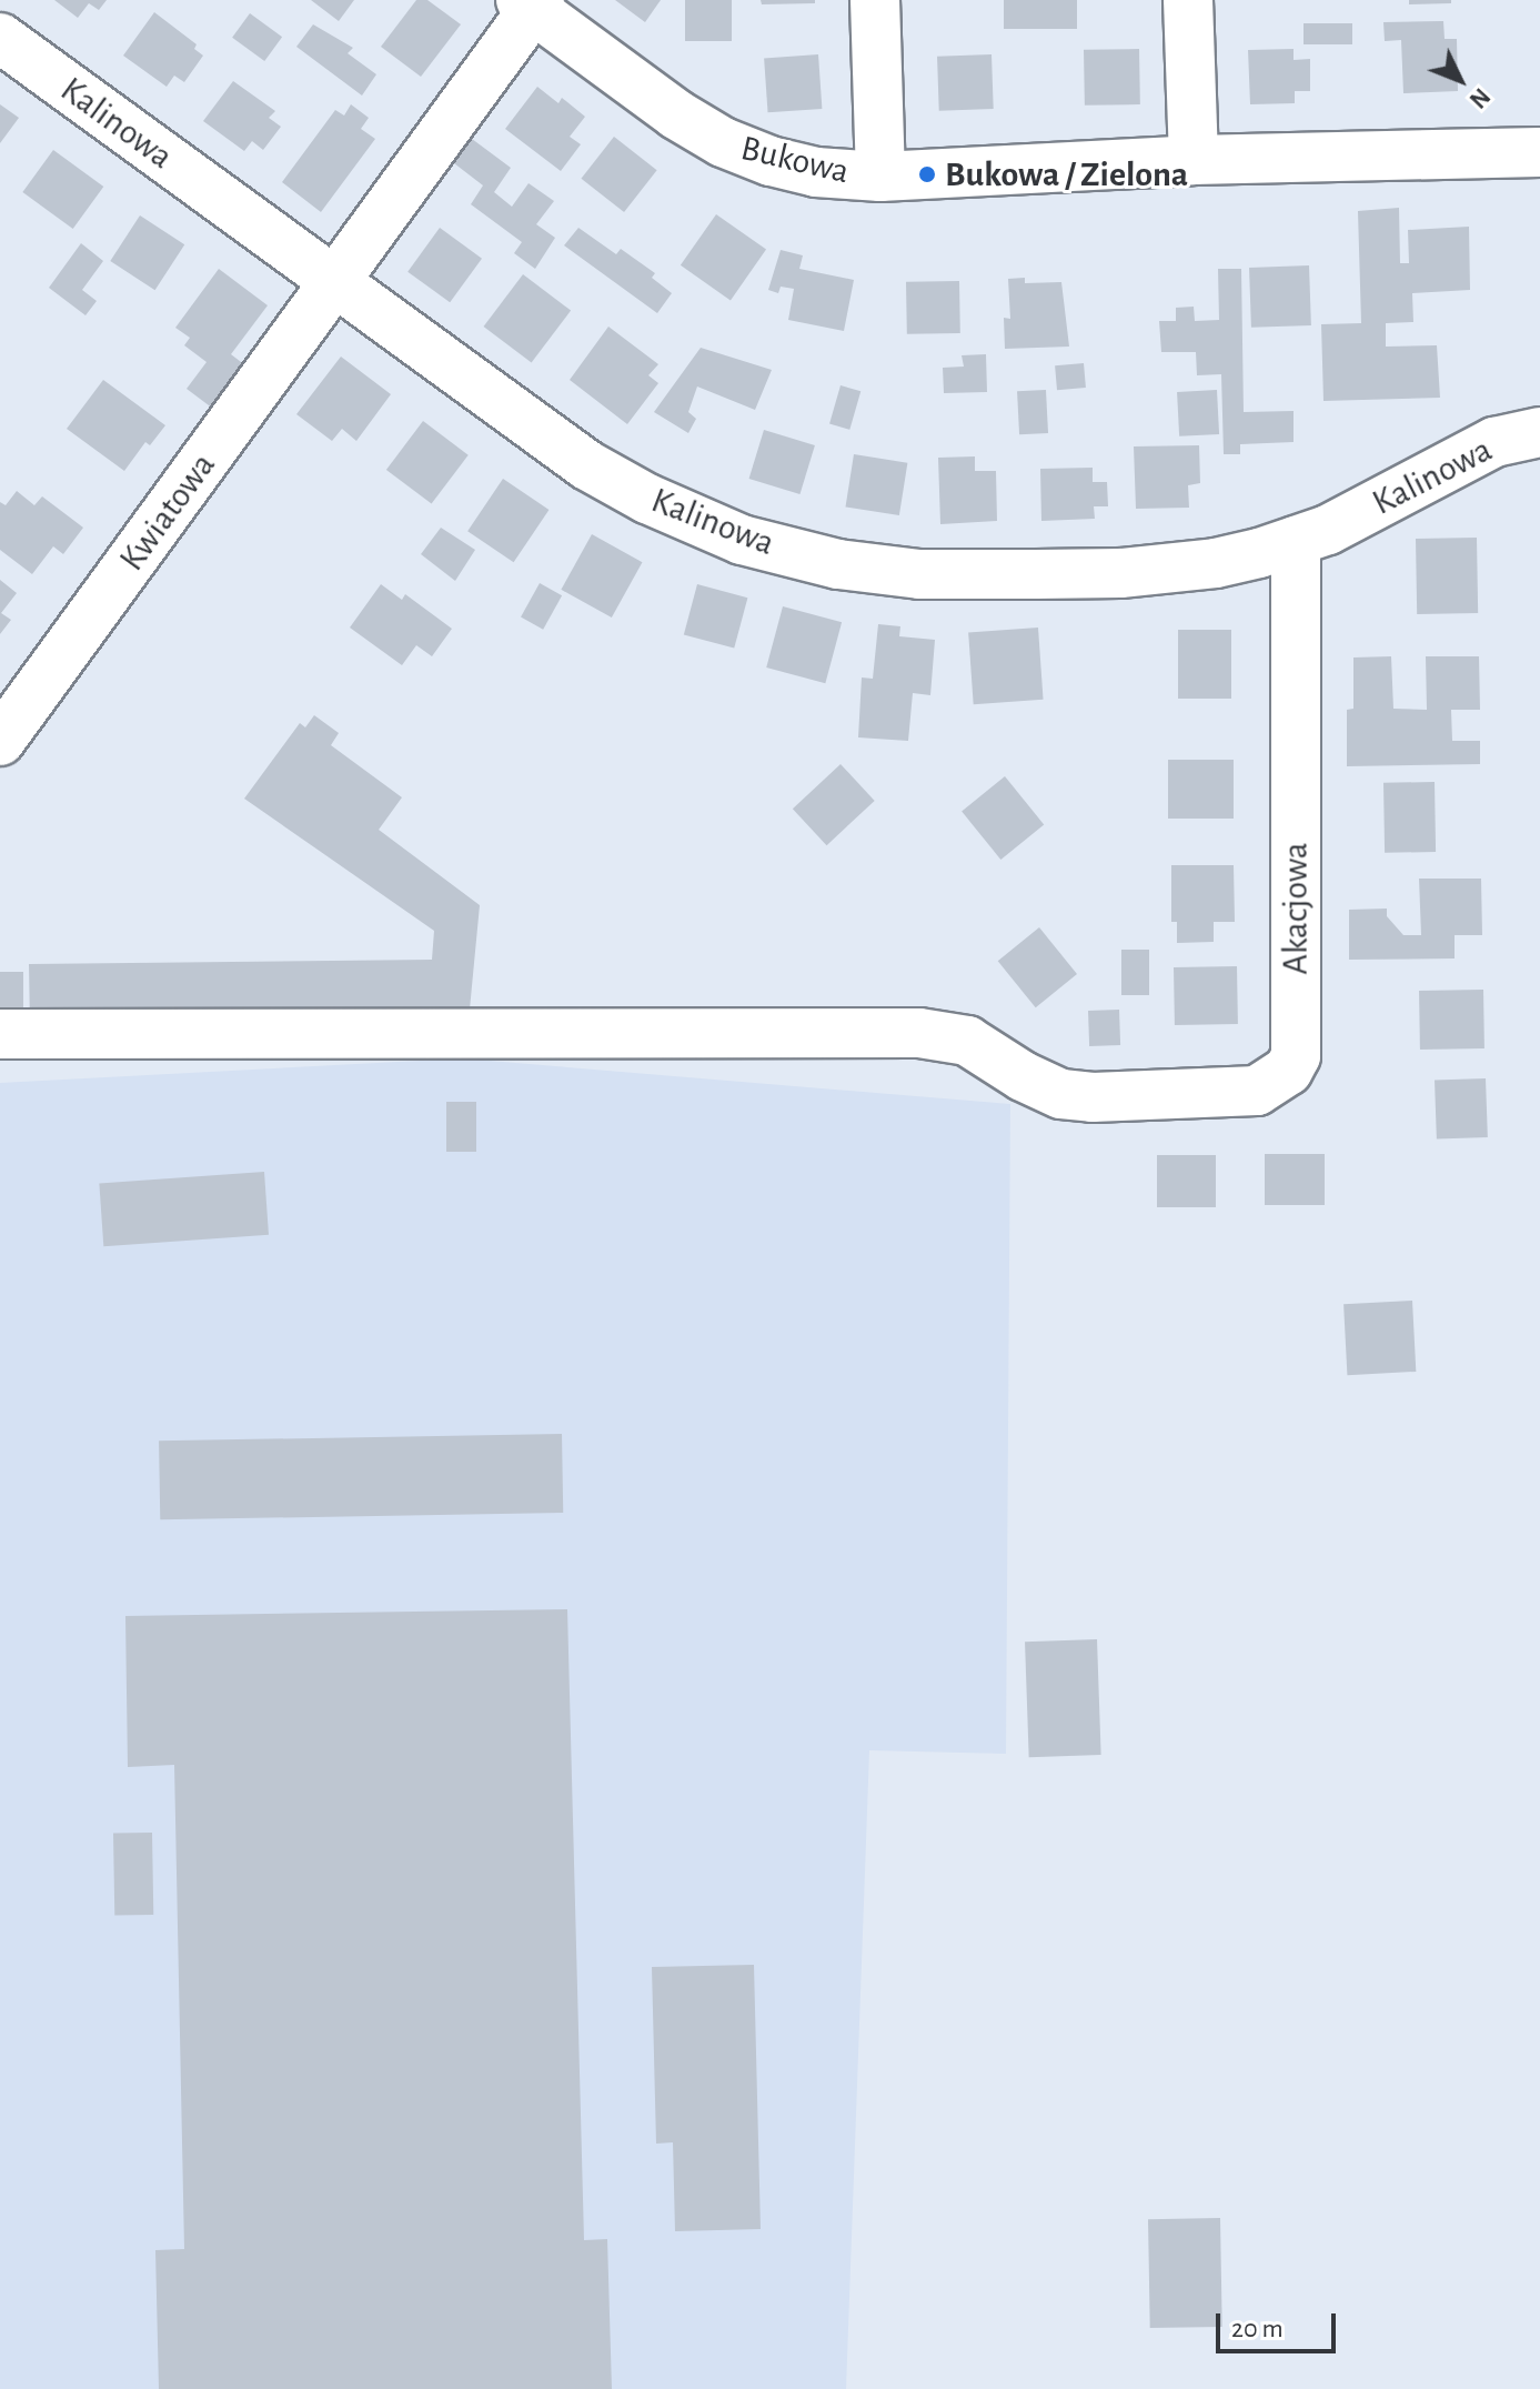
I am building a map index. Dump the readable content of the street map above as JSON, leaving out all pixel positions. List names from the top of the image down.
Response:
{
  "streets": {
    "street": [
      "Kalinowa",
      "Bukowa",
      "Kwiatowa",
      "Akacjowa"
    ]
  },
  "crossings": [
    ["Kalinowa", "Kwiatowa"],
    ["Kalinowa", "Akacjowa"],
    ["Bukowa", "Kwiatowa"]
  ],
  "places": ["Bukowa / Zielona"],
  "scale_bar": "20 m",
  "north": "bottom right"
}
